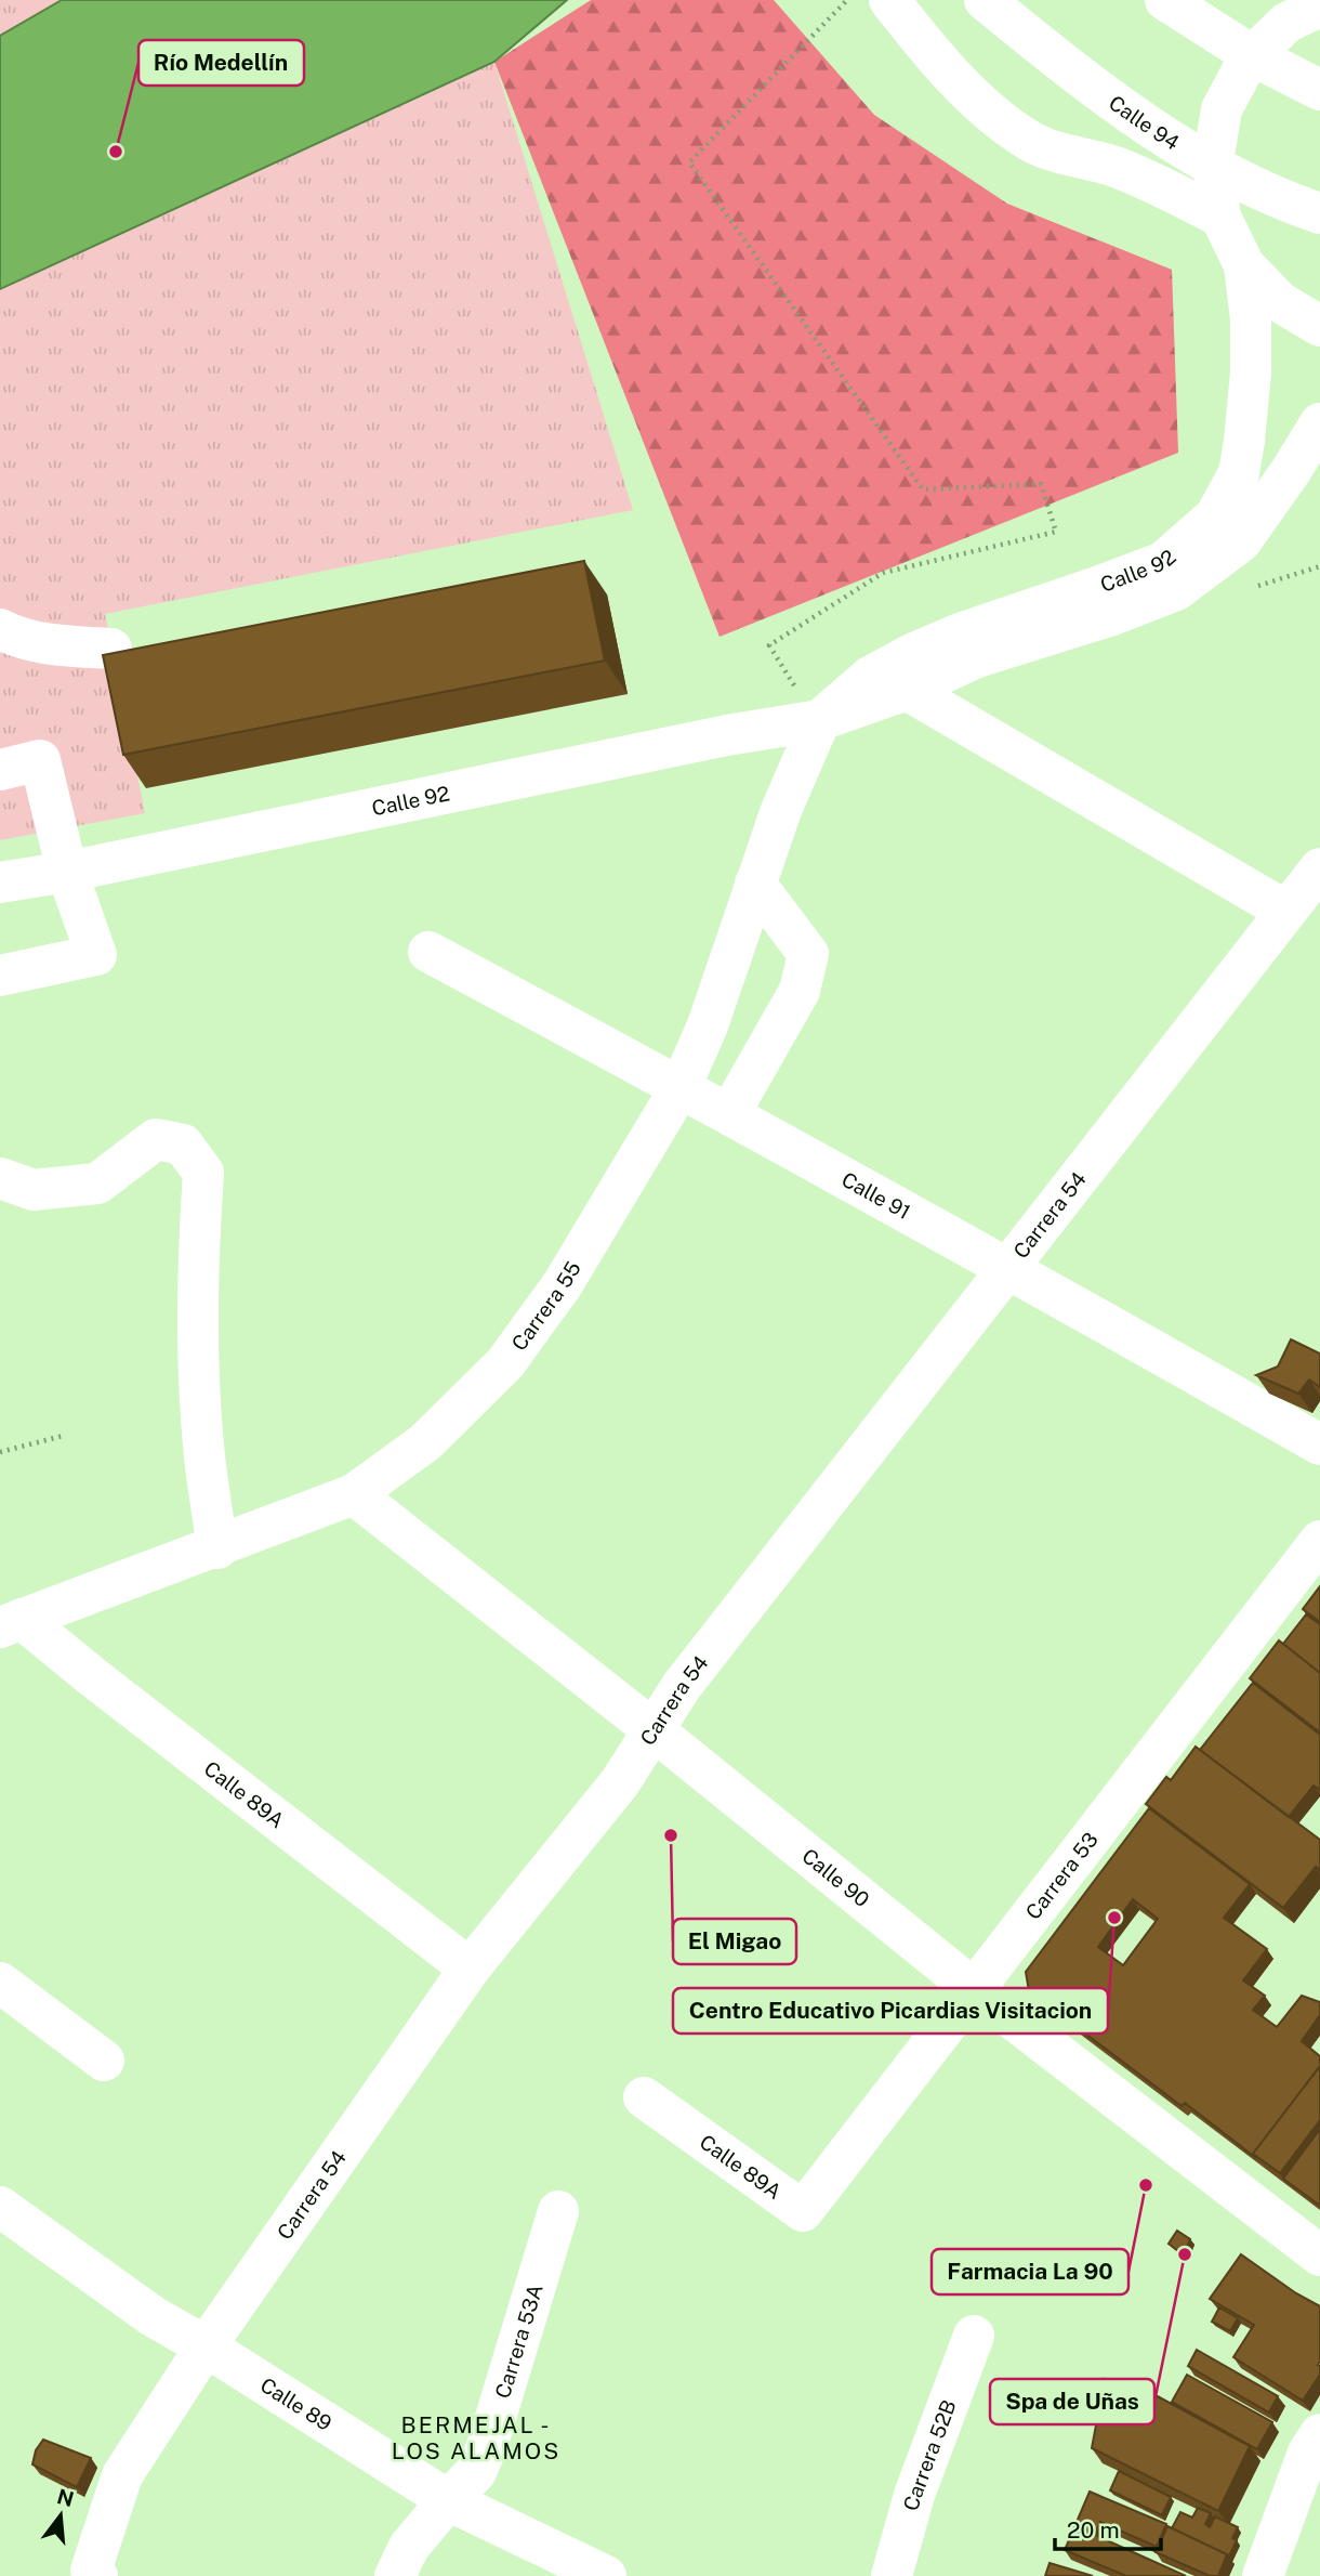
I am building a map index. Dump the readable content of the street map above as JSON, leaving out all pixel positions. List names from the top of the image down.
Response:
{
  "streets": {
    "street": [
      "Calle 94",
      "Calle 92",
      "Calle 91",
      "Carrera 54",
      "Carrera 55",
      "Calle 89A",
      "Carrera 53",
      "Calle 90",
      "Carrera 53A",
      "Calle 89",
      "Carrera 52B"
    ]
  },
  "crossings": [
    ["Calle 92", "Carrera 55"],
    ["Calle 91", "Carrera 54"],
    ["Calle 91", "Carrera 55"],
    ["Carrera 54", "Calle 89A"],
    ["Carrera 54", "Calle 90"],
    ["Carrera 54", "Calle 89"],
    ["Carrera 55", "Calle 89A"],
    ["Carrera 55", "Calle 90"],
    ["Calle 89A", "Carrera 53"],
    ["Carrera 53", "Calle 90"],
    ["Carrera 53A", "Calle 89"]
  ],
  "districts": ["BERMEJAL - LOS ALAMOS"],
  "places": [
    "Río Medellín",
    "El Migao",
    "Centro Educativo Picardias Visitacion",
    "Farmacia La 90",
    "Spa de Uñas"
  ],
  "scale_bar": "20 m",
  "north": "top"
}
